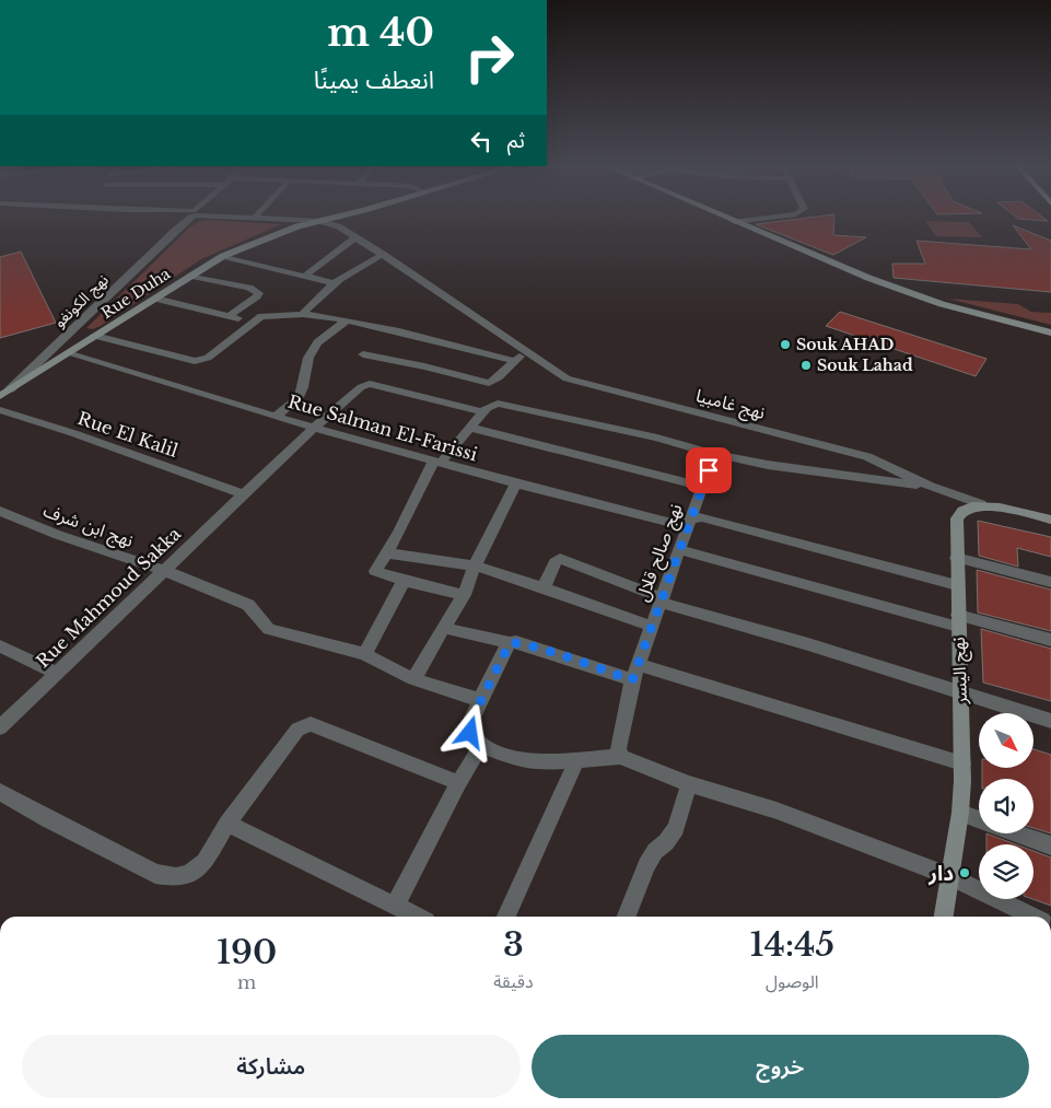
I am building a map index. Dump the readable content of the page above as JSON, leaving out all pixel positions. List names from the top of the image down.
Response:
{
  "streets": {
    "main road": ["Rue Duha", "نهج اليسر"],
    "street": [
      "نهج الكونغو",
      "نهج غامبيا",
      "Rue Salman El-Farissi",
      "Rue El Kalil",
      "نهج ابن شرف",
      "نهج صالح قلال",
      "Rue Mahmoud Sakka"
    ]
  },
  "crossings": [
    ["Rue Duha", "نهج الكونغو"],
    ["Rue Duha", "نهج غامبيا"],
    ["Rue Duha", "Rue Salman El-Farissi"],
    ["Rue Salman El-Farissi", "نهج صالح قلال"],
    ["Rue Salman El-Farissi", "Rue Mahmoud Sakka"],
    ["Rue Salman El-Farissi", "نهج اليسر"],
    ["Rue El Kalil", "Rue Mahmoud Sakka"],
    ["نهج ابن شرف", "Rue Mahmoud Sakka"]
  ],
  "places": ["Souk AHAD", "Souk Lahad", "دار"],
  "north": "bottom right",
  "page": {
    "turn": ["40 m", "انعطف يمينًا"],
    "then": "ثم",
    "eta": [
      "14:45",
      "الوصول",
      "3",
      "دقيقة",
      "190",
      "m"
    ],
    "buttons": ["خروج", "مشاركة"]
  }
}
